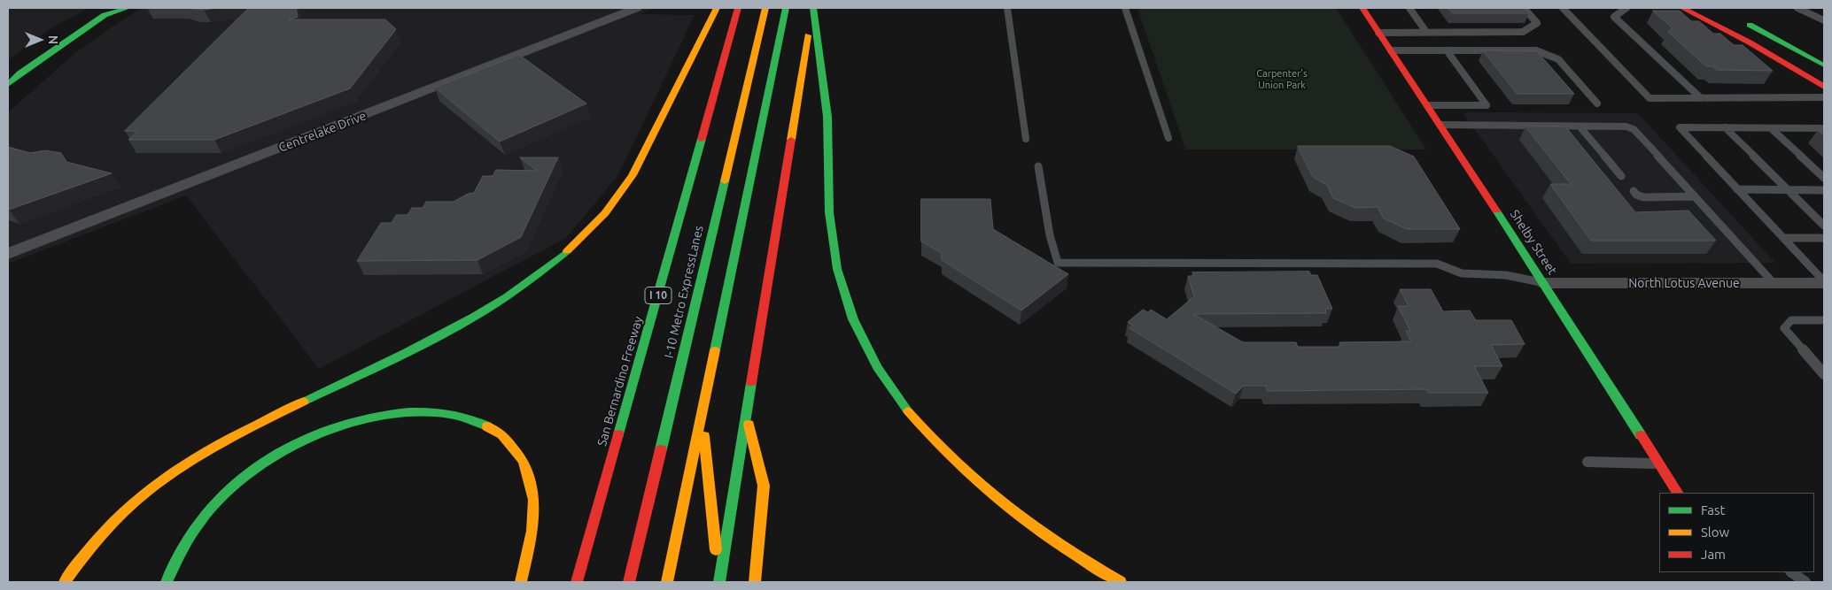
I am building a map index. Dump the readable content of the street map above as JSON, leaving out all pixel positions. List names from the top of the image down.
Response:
{
  "streets": {
    "main road": [
      "Shelby Street",
      "I-10 Metro ExpressLanes",
      "I 10",
      "San Bernardino Freeway"
    ],
    "street": ["Centrelake Drive", "North Lotus Avenue"]
  },
  "crossings": [
    ["Shelby Street", "North Lotus Avenue"]
  ],
  "parks": ["Carpenter's Union Park"],
  "legend": ["Fast", "Slow", "Jam"],
  "north": "right"
}
